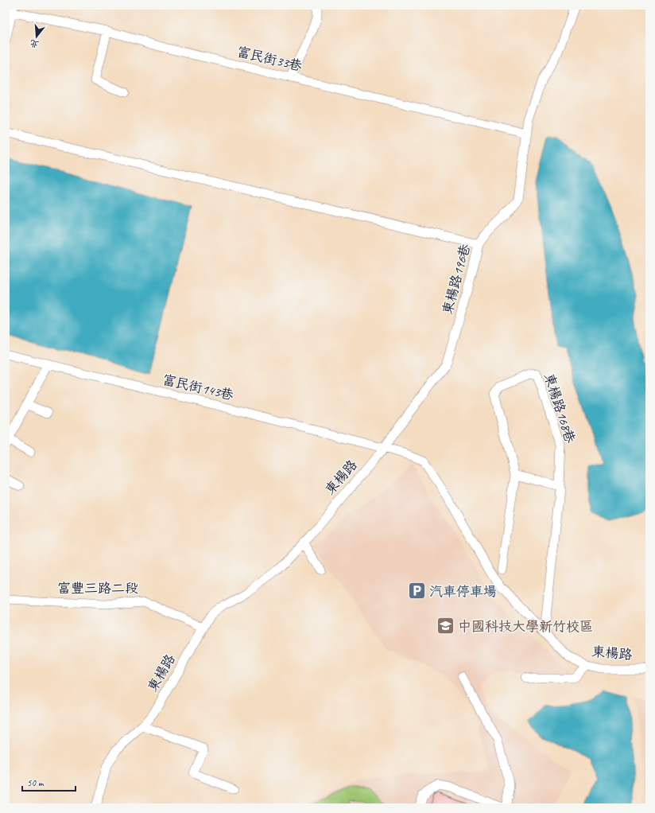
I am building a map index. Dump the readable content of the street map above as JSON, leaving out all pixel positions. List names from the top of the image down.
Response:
{
  "streets": {
    "street": [
      "富民街33巷",
      "東楊路196巷",
      "富民街143巷",
      "東楊路168巷",
      "東楊路",
      "富豐三路二段"
    ]
  },
  "crossings": [
    ["富民街33巷", "東楊路196巷"],
    ["東楊路196巷", "富民街143巷"],
    ["東楊路196巷", "東楊路"],
    ["富民街143巷", "東楊路"],
    ["東楊路168巷", "東楊路"],
    ["東楊路", "富豐三路二段"]
  ],
  "places": {
    "parking": ["汽車停車場"],
    "school or university": ["中國科技大學新竹校區"]
  },
  "scale_bar": "50 m",
  "north": "bottom"
}
